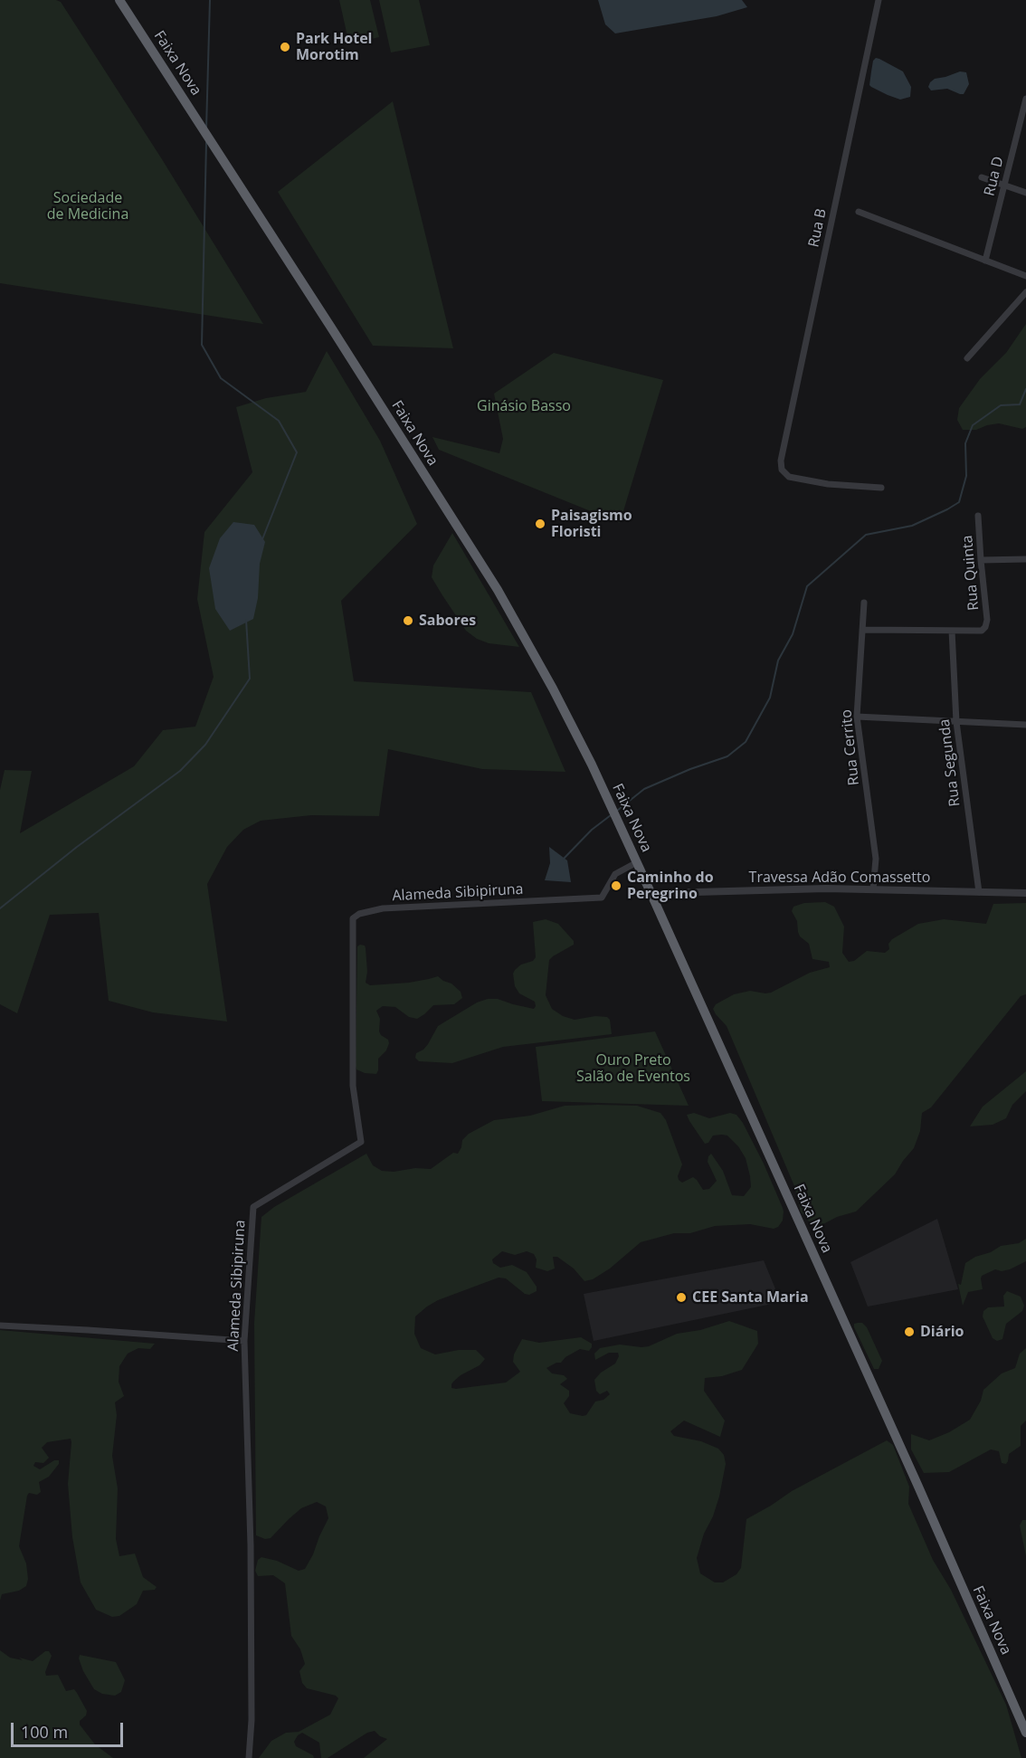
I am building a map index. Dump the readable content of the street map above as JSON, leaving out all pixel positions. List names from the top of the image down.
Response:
{
  "streets": {
    "highway": ["Faixa Nova"],
    "street": [
      "Rua D",
      "Rua B",
      "Rua Quinta",
      "Rua Cerrito",
      "Rua Segunda",
      "Travessa Adão Comassetto",
      "Alameda Sibipiruna"
    ]
  },
  "crossings": [
    ["Faixa Nova", "Travessa Adão Comassetto"],
    ["Faixa Nova", "Alameda Sibipiruna"],
    ["Rua Quinta", "Rua Segunda"],
    ["Rua Cerrito", "Travessa Adão Comassetto"],
    ["Rua Segunda", "Travessa Adão Comassetto"]
  ],
  "parks": ["Sociedade de Medicina", "Ginásio Basso", "Ouro Preto Salão de Eventos"],
  "places": [
    "Park Hotel Morotim",
    "Paisagismo Floristi",
    "Sabores",
    "Caminho do Peregrino",
    "CEE Santa Maria",
    "Diário"
  ],
  "scale_bar": "100 m"
}
